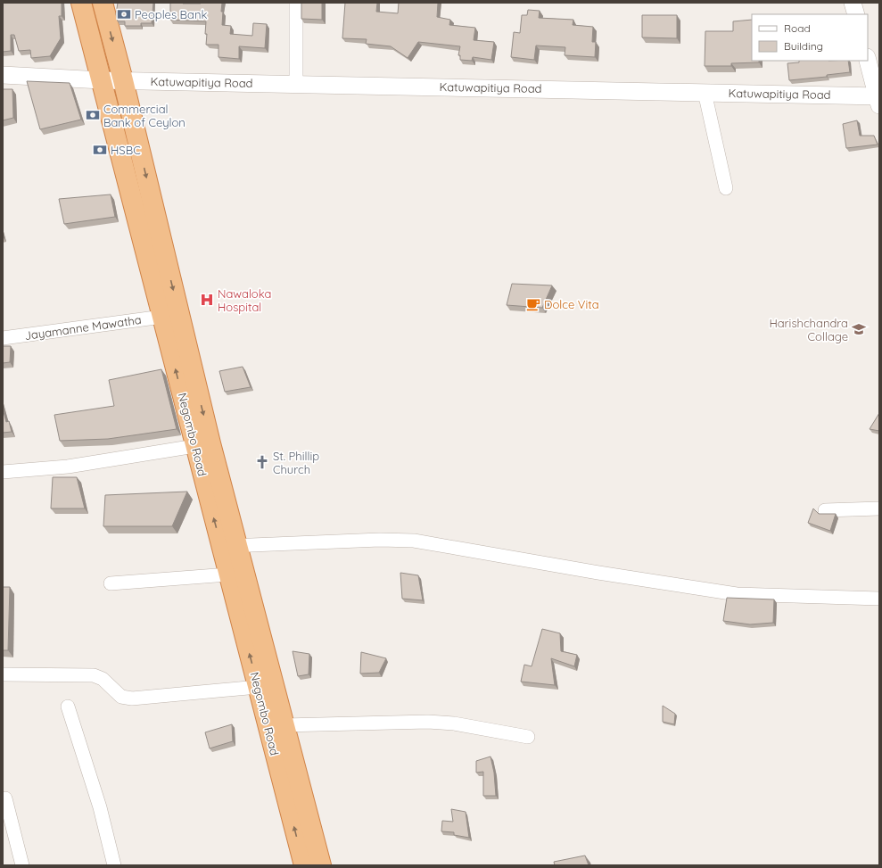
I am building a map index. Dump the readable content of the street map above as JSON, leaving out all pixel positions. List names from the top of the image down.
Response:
{
  "streets": {
    "highway": ["Negombo Road"],
    "street": ["Katuwapitiya Road", "Jayamanne Mawatha"]
  },
  "crossings": [
    ["Katuwapitiya Road", "Negombo Road"],
    ["Jayamanne Mawatha", "Negombo Road"]
  ],
  "places": {
    "bank": ["Peoples Bank", "Commercial Bank of Ceylon", "HSBC"],
    "hospital": ["Nawaloka Hospital"],
    "cafe": ["Dolce Vita"],
    "school or university": ["Harishchandra Collage"],
    "church": ["St. Phillip Church"]
  },
  "legend": ["Road", "Building"]
}
